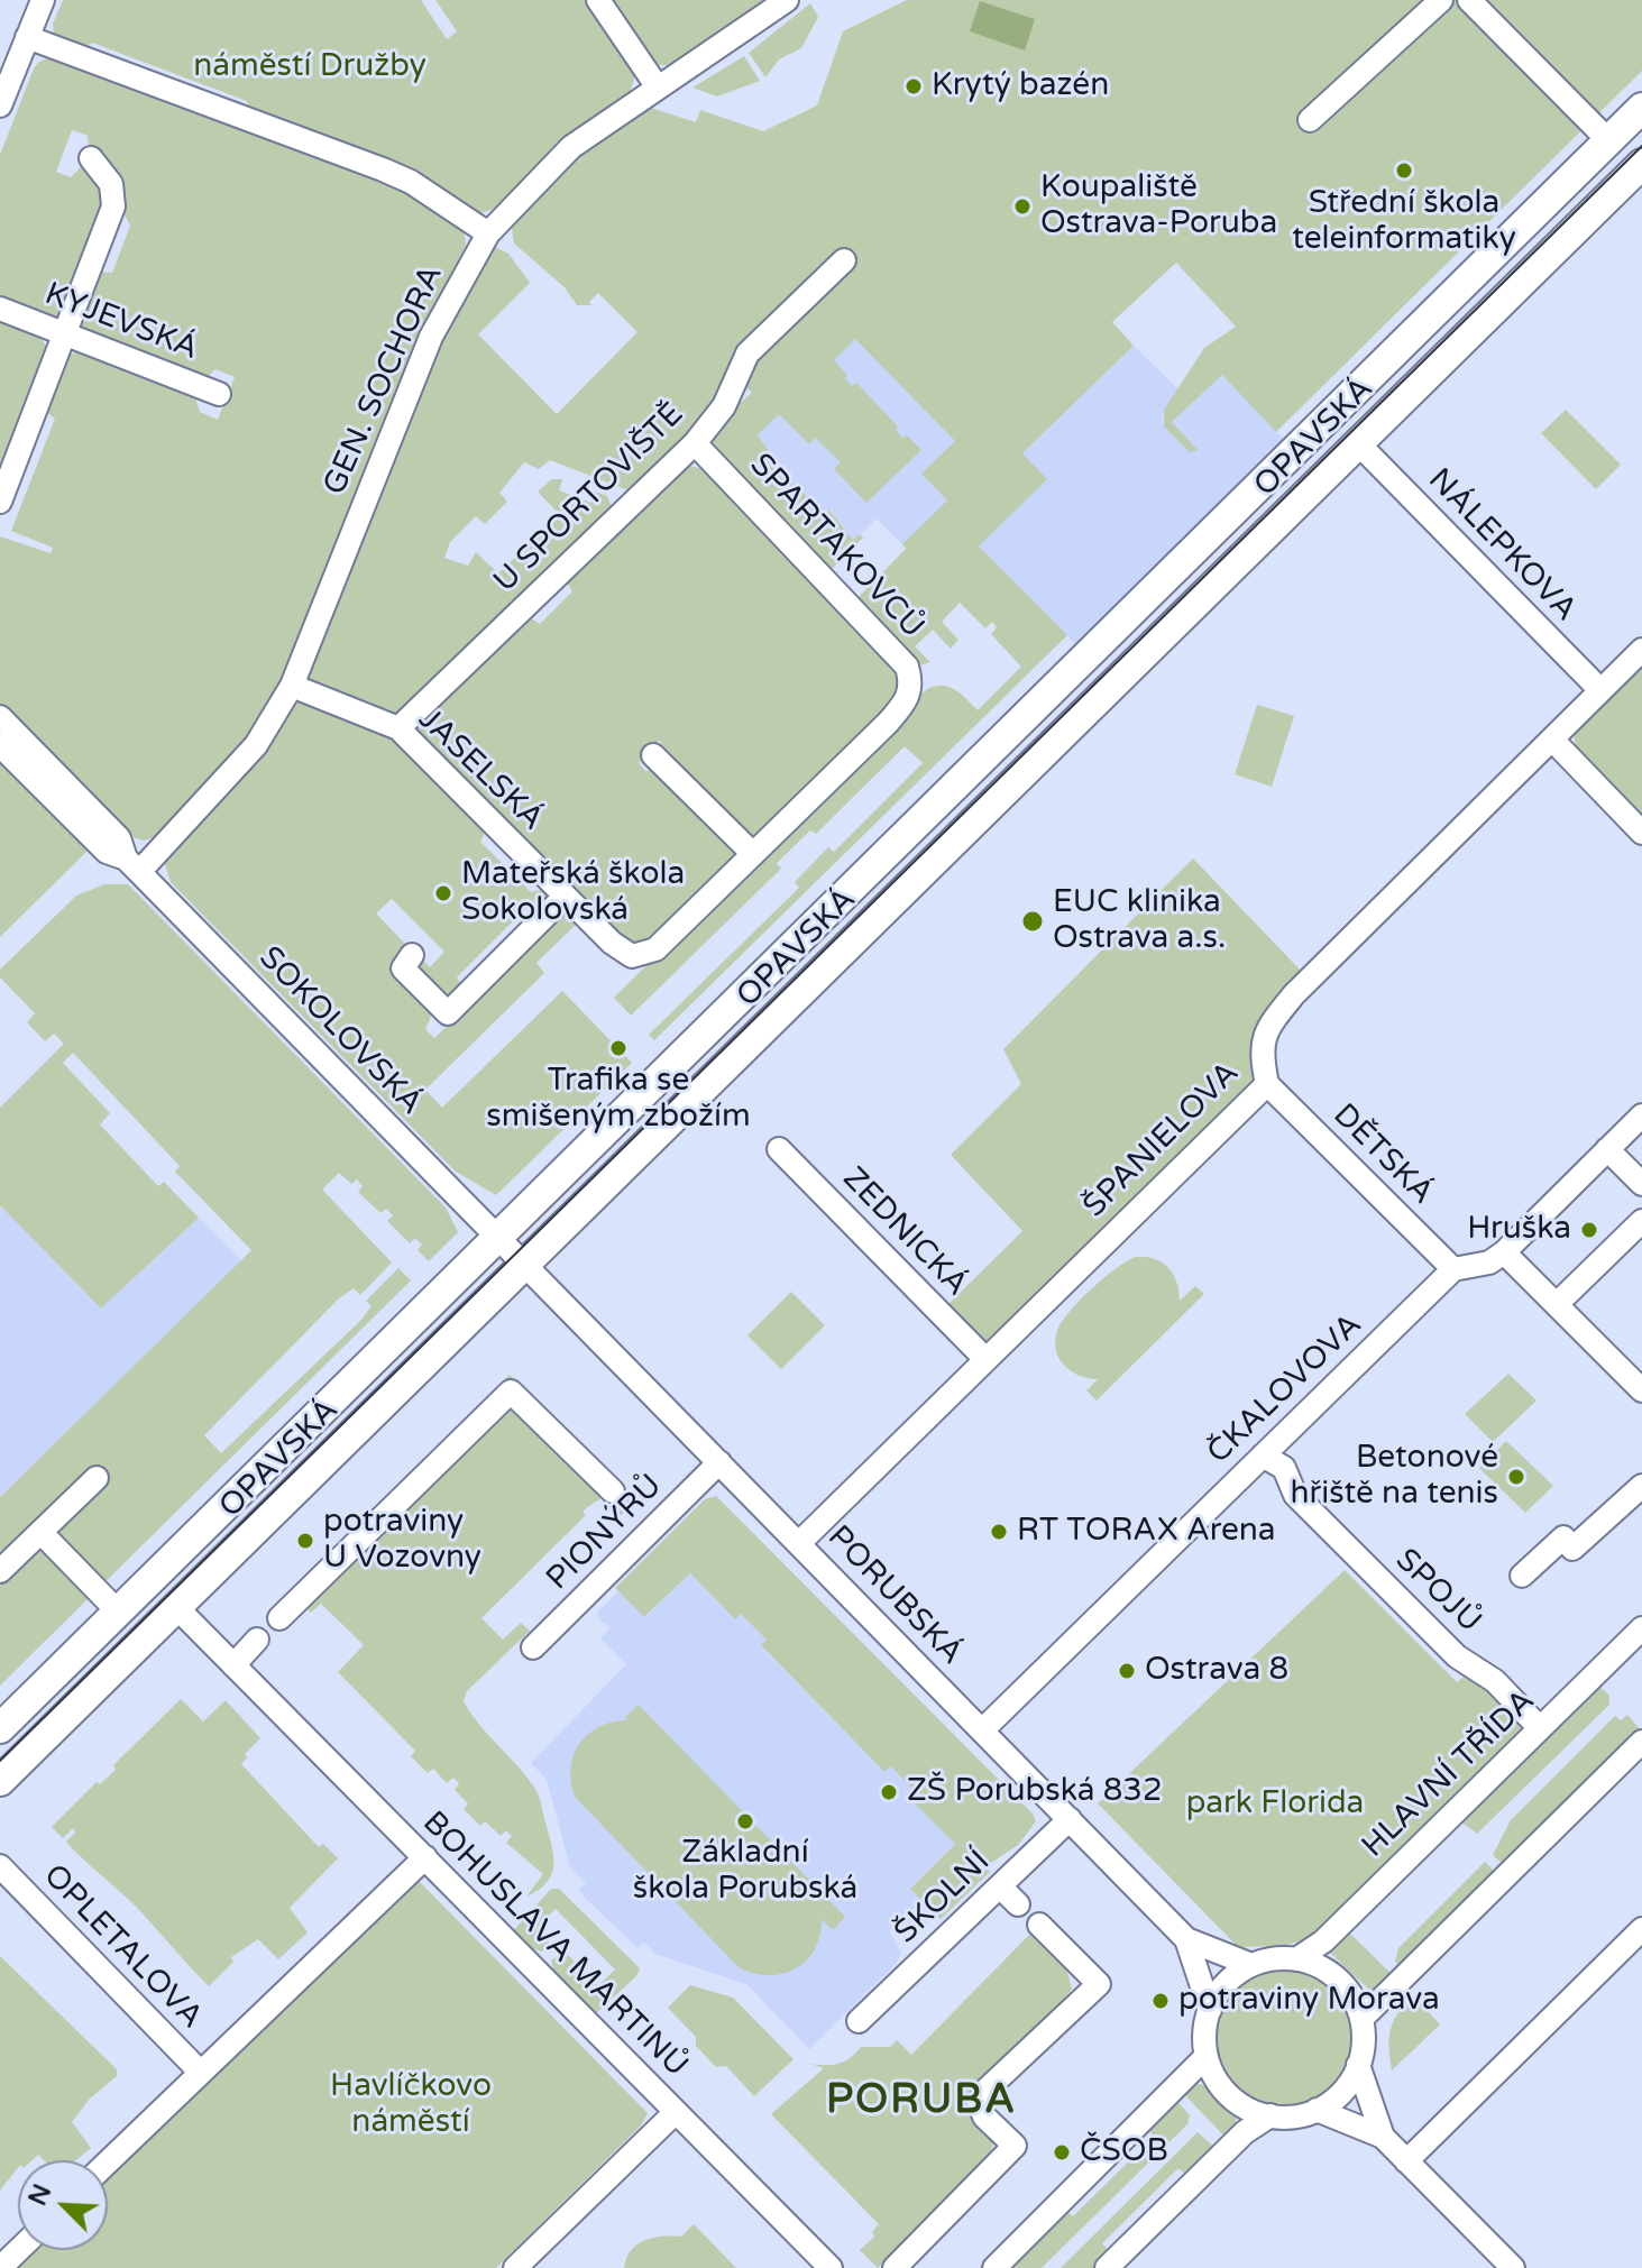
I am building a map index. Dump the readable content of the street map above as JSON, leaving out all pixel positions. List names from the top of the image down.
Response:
{
  "streets": {
    "main road": ["OPAVSKÁ"],
    "street": [
      "KYJEVSKÁ",
      "GEN. SOCHORA",
      "U SPORTOVIŠTĚ",
      "NÁLEPKOVA",
      "SPARTAKOVCŮ",
      "JASELSKÁ",
      "SOKOLOVSKÁ",
      "ŠPANIELOVA",
      "DĚTSKÁ",
      "ZEDNICKÁ",
      "ČKALOVOVA",
      "PIONÝRŮ",
      "SPOJŮ",
      "PORUBSKÁ",
      "HLAVNÍ TŘÍDA",
      "ŠKOLNÍ",
      "BOHUSLAVA MARTINŮ",
      "OPLETALOVA"
    ]
  },
  "crossings": [
    ["GEN. SOCHORA", "JASELSKÁ"],
    ["GEN. SOCHORA", "SOKOLOVSKÁ"],
    ["OPAVSKÁ", "NÁLEPKOVA"],
    ["OPAVSKÁ", "SOKOLOVSKÁ"],
    ["OPAVSKÁ", "PORUBSKÁ"],
    ["OPAVSKÁ", "BOHUSLAVA MARTINŮ"],
    ["U SPORTOVIŠTĚ", "SPARTAKOVCŮ"],
    ["U SPORTOVIŠTĚ", "JASELSKÁ"],
    ["NÁLEPKOVA", "ŠPANIELOVA"],
    ["SPARTAKOVCŮ", "JASELSKÁ"],
    ["SOKOLOVSKÁ", "PORUBSKÁ"],
    ["ŠPANIELOVA", "DĚTSKÁ"],
    ["ŠPANIELOVA", "ZEDNICKÁ"],
    ["ŠPANIELOVA", "PORUBSKÁ"],
    ["DĚTSKÁ", "ČKALOVOVA"],
    ["ČKALOVOVA", "SPOJŮ"],
    ["ČKALOVOVA", "PORUBSKÁ"],
    ["PIONÝRŮ", "PORUBSKÁ"],
    ["SPOJŮ", "HLAVNÍ TŘÍDA"],
    ["PORUBSKÁ", "HLAVNÍ TŘÍDA"],
    ["PORUBSKÁ", "ŠKOLNÍ"]
  ],
  "districts": ["PORUBA"],
  "parks": ["náměstí Družby", "park Florida", "Havlíčkovo náměstí"],
  "places": [
    "Krytý bazén",
    "Střední škola teleinformatiky",
    "Koupaliště Ostrava-Poruba",
    "Mateřská škola Sokolovská",
    "EUC klinika Ostrava a.s.",
    "Trafika se smišeným zbožím",
    "Hruška",
    "Betonové hřiště na tenis",
    "RT TORAX Arena",
    "potraviny U Vozovny",
    "Ostrava 8",
    "ZŠ Porubská 832",
    "Základní škola Porubská",
    "potraviny Morava",
    "ČSOB"
  ],
  "north": "top left"
}
